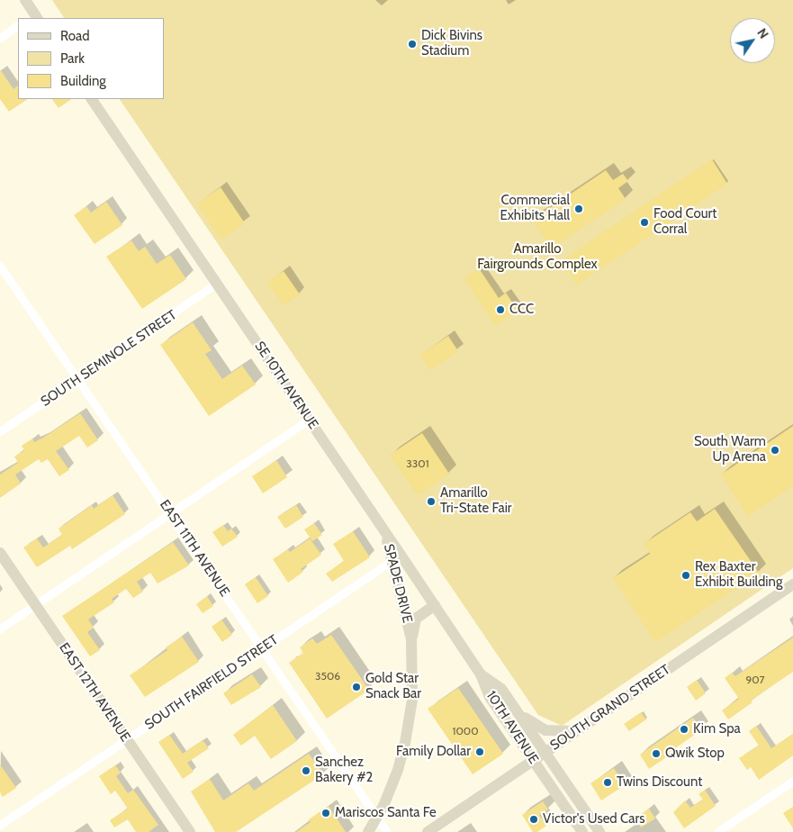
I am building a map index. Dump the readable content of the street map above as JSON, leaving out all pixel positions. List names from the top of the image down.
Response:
{
  "streets": {
    "main road": [
      "SE 10TH AVENUE",
      "SPADE DRIVE",
      "EAST 12TH AVENUE",
      "SOUTH GRAND STREET",
      "10TH AVENUE"
    ],
    "street": ["SOUTH SEMINOLE STREET", "EAST 11TH AVENUE", "SOUTH FAIRFIELD STREET"]
  },
  "crossings": [
    ["SOUTH SEMINOLE STREET", "SE 10TH AVENUE"],
    ["SOUTH SEMINOLE STREET", "EAST 11TH AVENUE"],
    ["SE 10TH AVENUE", "SPADE DRIVE"],
    ["EAST 11TH AVENUE", "SPADE DRIVE"],
    ["EAST 11TH AVENUE", "SOUTH FAIRFIELD STREET"],
    ["SPADE DRIVE", "SOUTH FAIRFIELD STREET"],
    ["SOUTH FAIRFIELD STREET", "EAST 12TH AVENUE"],
    ["SOUTH GRAND STREET", "10TH AVENUE"]
  ],
  "parks": ["Amarillo Fairgrounds Complex"],
  "places": [
    "Dick Bivins Stadium",
    "Commercial Exhibits Hall",
    "Food Court Corral",
    "CCC",
    "South Warm Up Arena",
    "Amarillo Tri-State Fair",
    "Rex Baxter Exhibit Building",
    "Gold Star Snack Bar",
    "Kim Spa",
    "Family Dollar",
    "Qwik Stop",
    "Sanchez Bakery #2",
    "Twins Discount",
    "Mariscos Santa Fe",
    "Victor's Used Cars"
  ],
  "house_numbers": [
    "3301",
    "3506",
    "907",
    "1000"
  ],
  "legend": ["Road", "Park", "Building"],
  "north": "top right"
}
